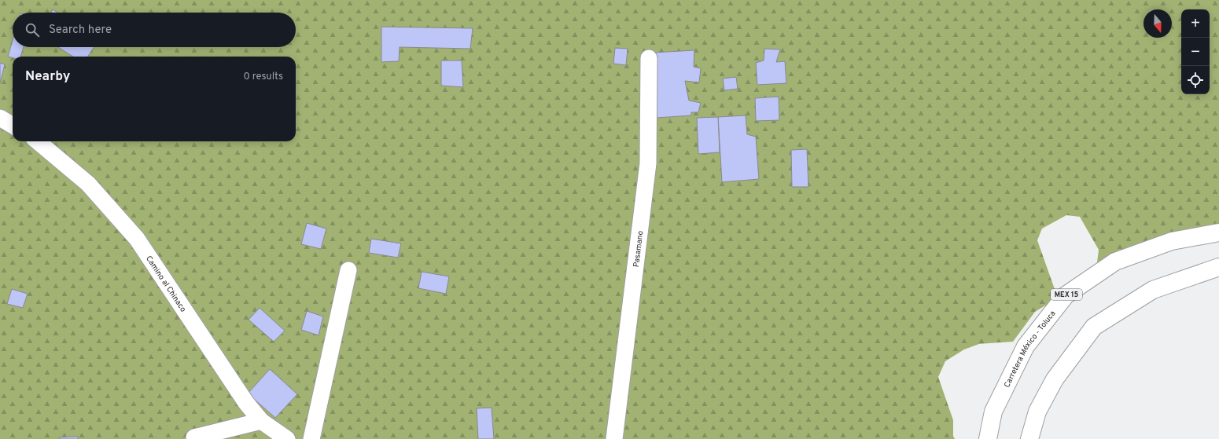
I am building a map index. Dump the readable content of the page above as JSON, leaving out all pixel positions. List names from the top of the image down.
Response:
{
  "streets": {
    "main road": ["MEX 15", "Carretera México - Toluca"],
    "street": ["Pasamano", "Camino al Chinaco"]
  },
  "north": "bottom",
  "page": {
    "map_buttons": ["+", "−"],
    "search": "Search here",
    "heading": ["Nearby", "0 results"]
  }
}
